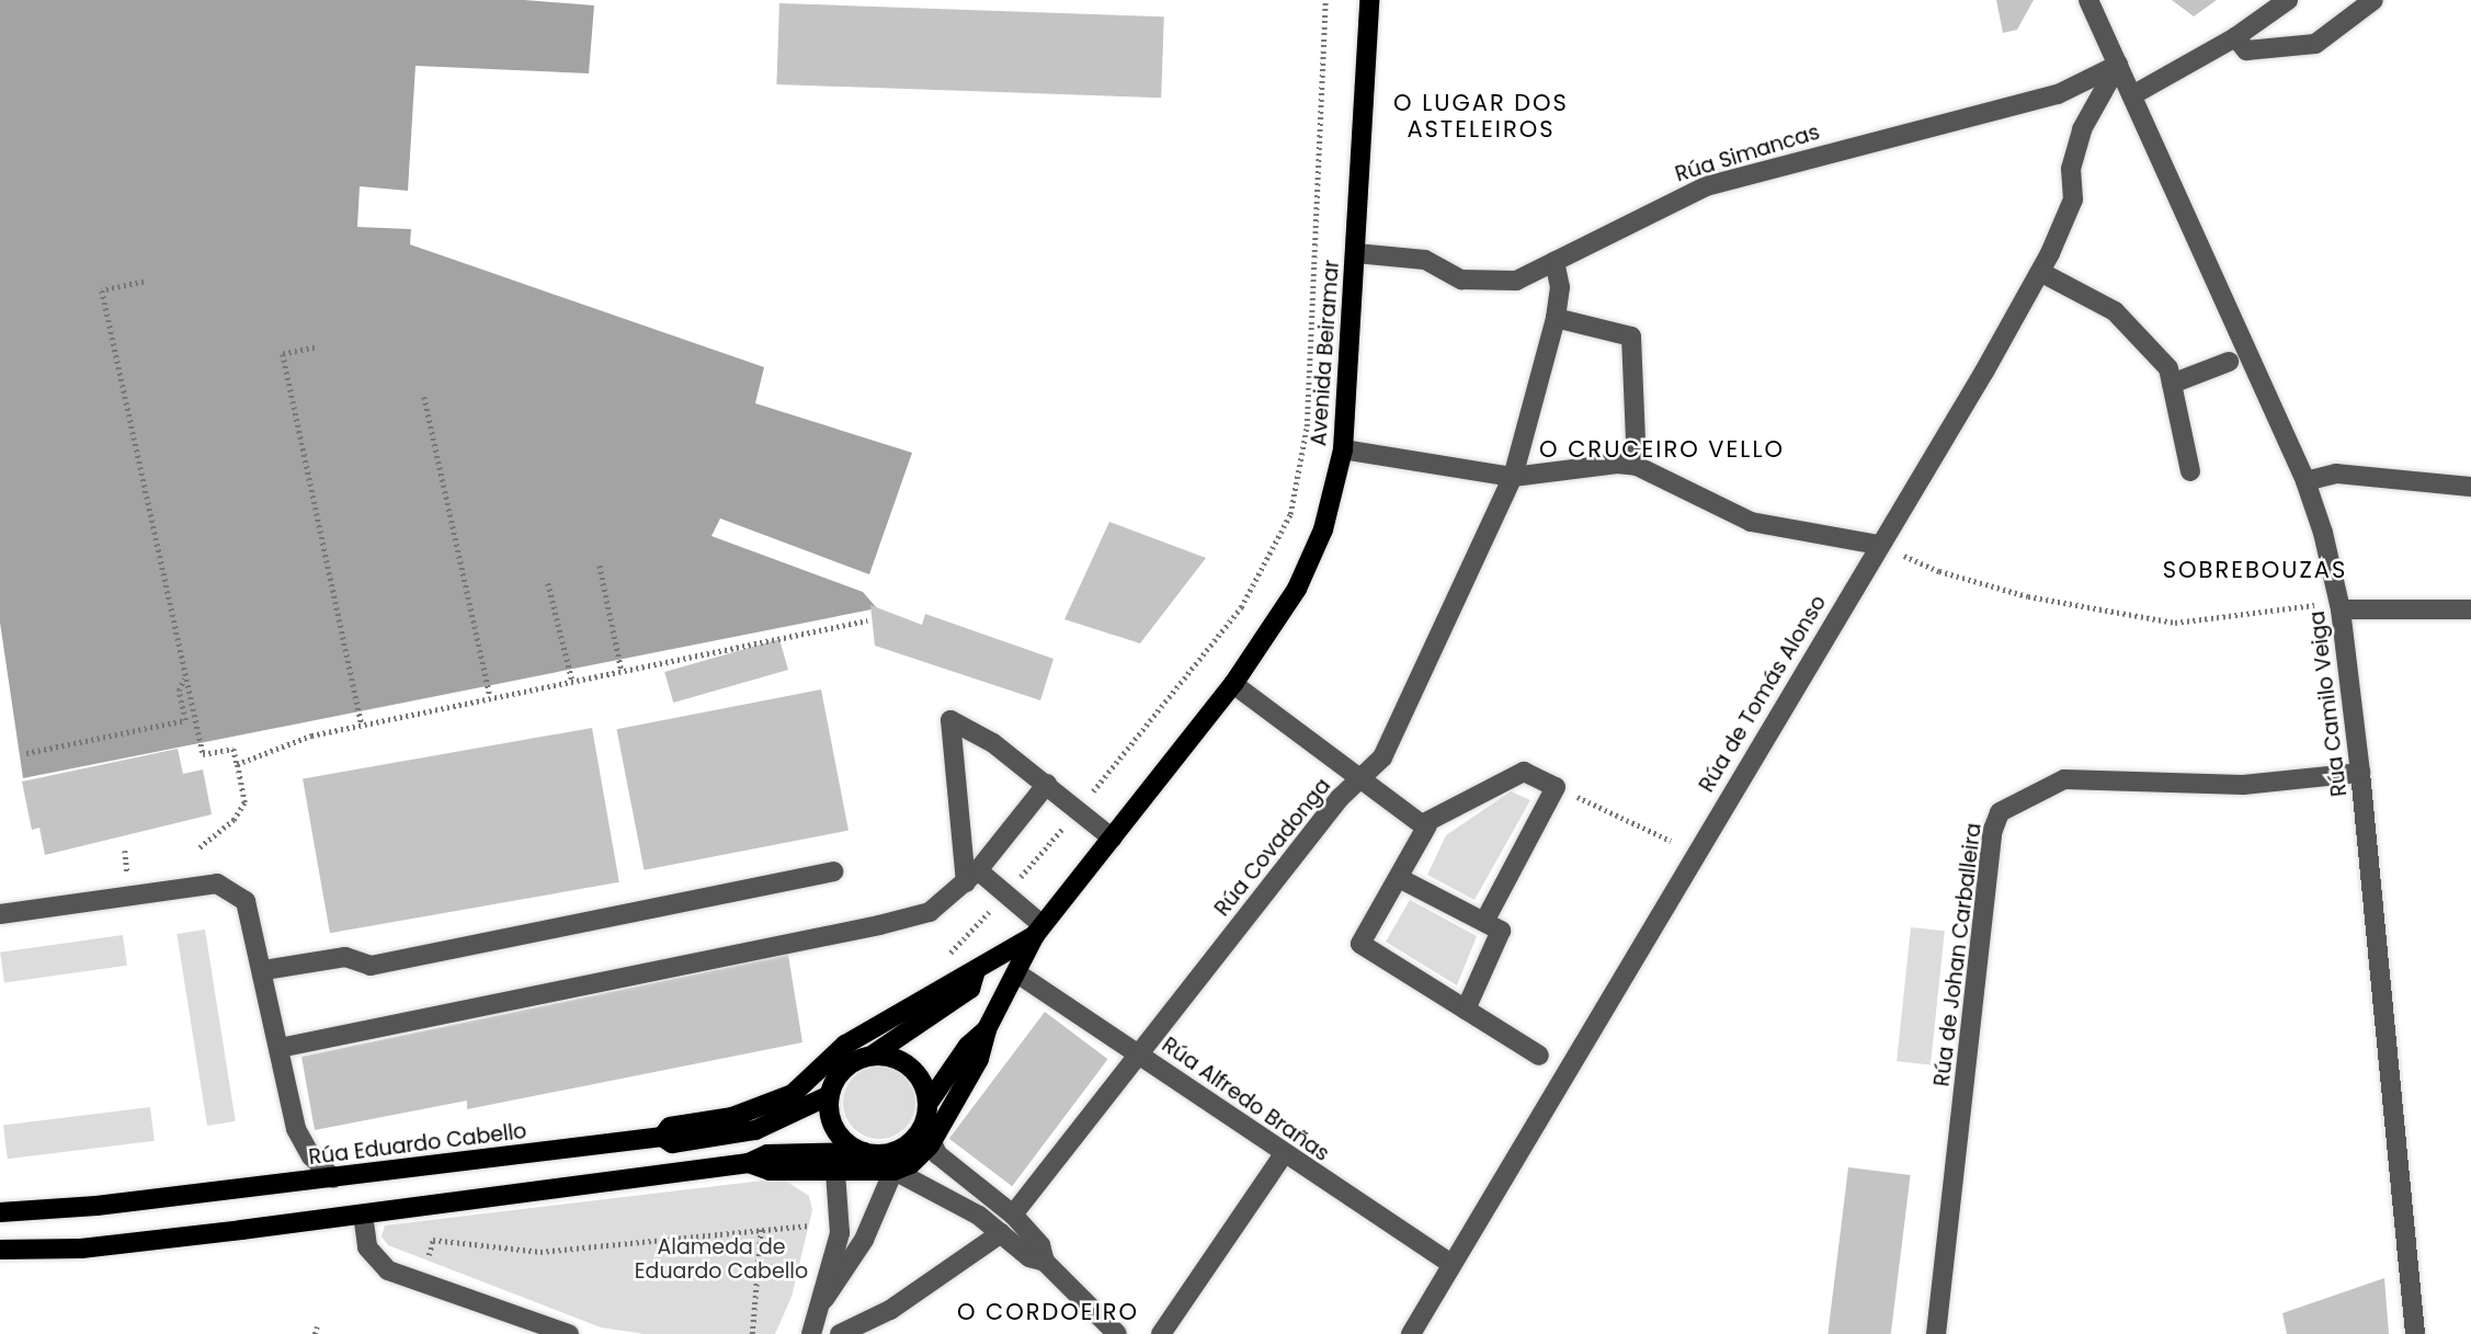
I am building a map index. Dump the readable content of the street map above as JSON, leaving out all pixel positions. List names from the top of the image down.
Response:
{
  "streets": {
    "main road": ["Avenida Beiramar", "Rúa Eduardo Cabello"],
    "street": [
      "Rúa Simancas",
      "Rúa de Tomás Alonso",
      "Rúa Camilo Veiga",
      "Rúa Covadonga",
      "Rúa de Johan Carballeira",
      "Rúa Alfredo Brañas"
    ]
  },
  "crossings": [
    ["Rúa Simancas", "Avenida Beiramar"],
    ["Rúa Simancas", "Rúa de Tomás Alonso"],
    ["Rúa Simancas", "Rúa Camilo Veiga"],
    ["Rúa Simancas", "Rúa Covadonga"],
    ["Avenida Beiramar", "Rúa Alfredo Brañas"],
    ["Avenida Beiramar", "Rúa Eduardo Cabello"],
    ["Rúa de Tomás Alonso", "Rúa Camilo Veiga"],
    ["Rúa de Tomás Alonso", "Rúa Alfredo Brañas"],
    ["Rúa Camilo Veiga", "Rúa de Johan Carballeira"],
    ["Rúa Covadonga", "Rúa Alfredo Brañas"]
  ],
  "districts": [
    "O LUGAR DOS ASTELEIROS",
    "O CRUCEIRO VELLO",
    "SOBREBOUZAS",
    "O CORDOEIRO"
  ],
  "parks": ["Alameda de Eduardo Cabello"]
}
